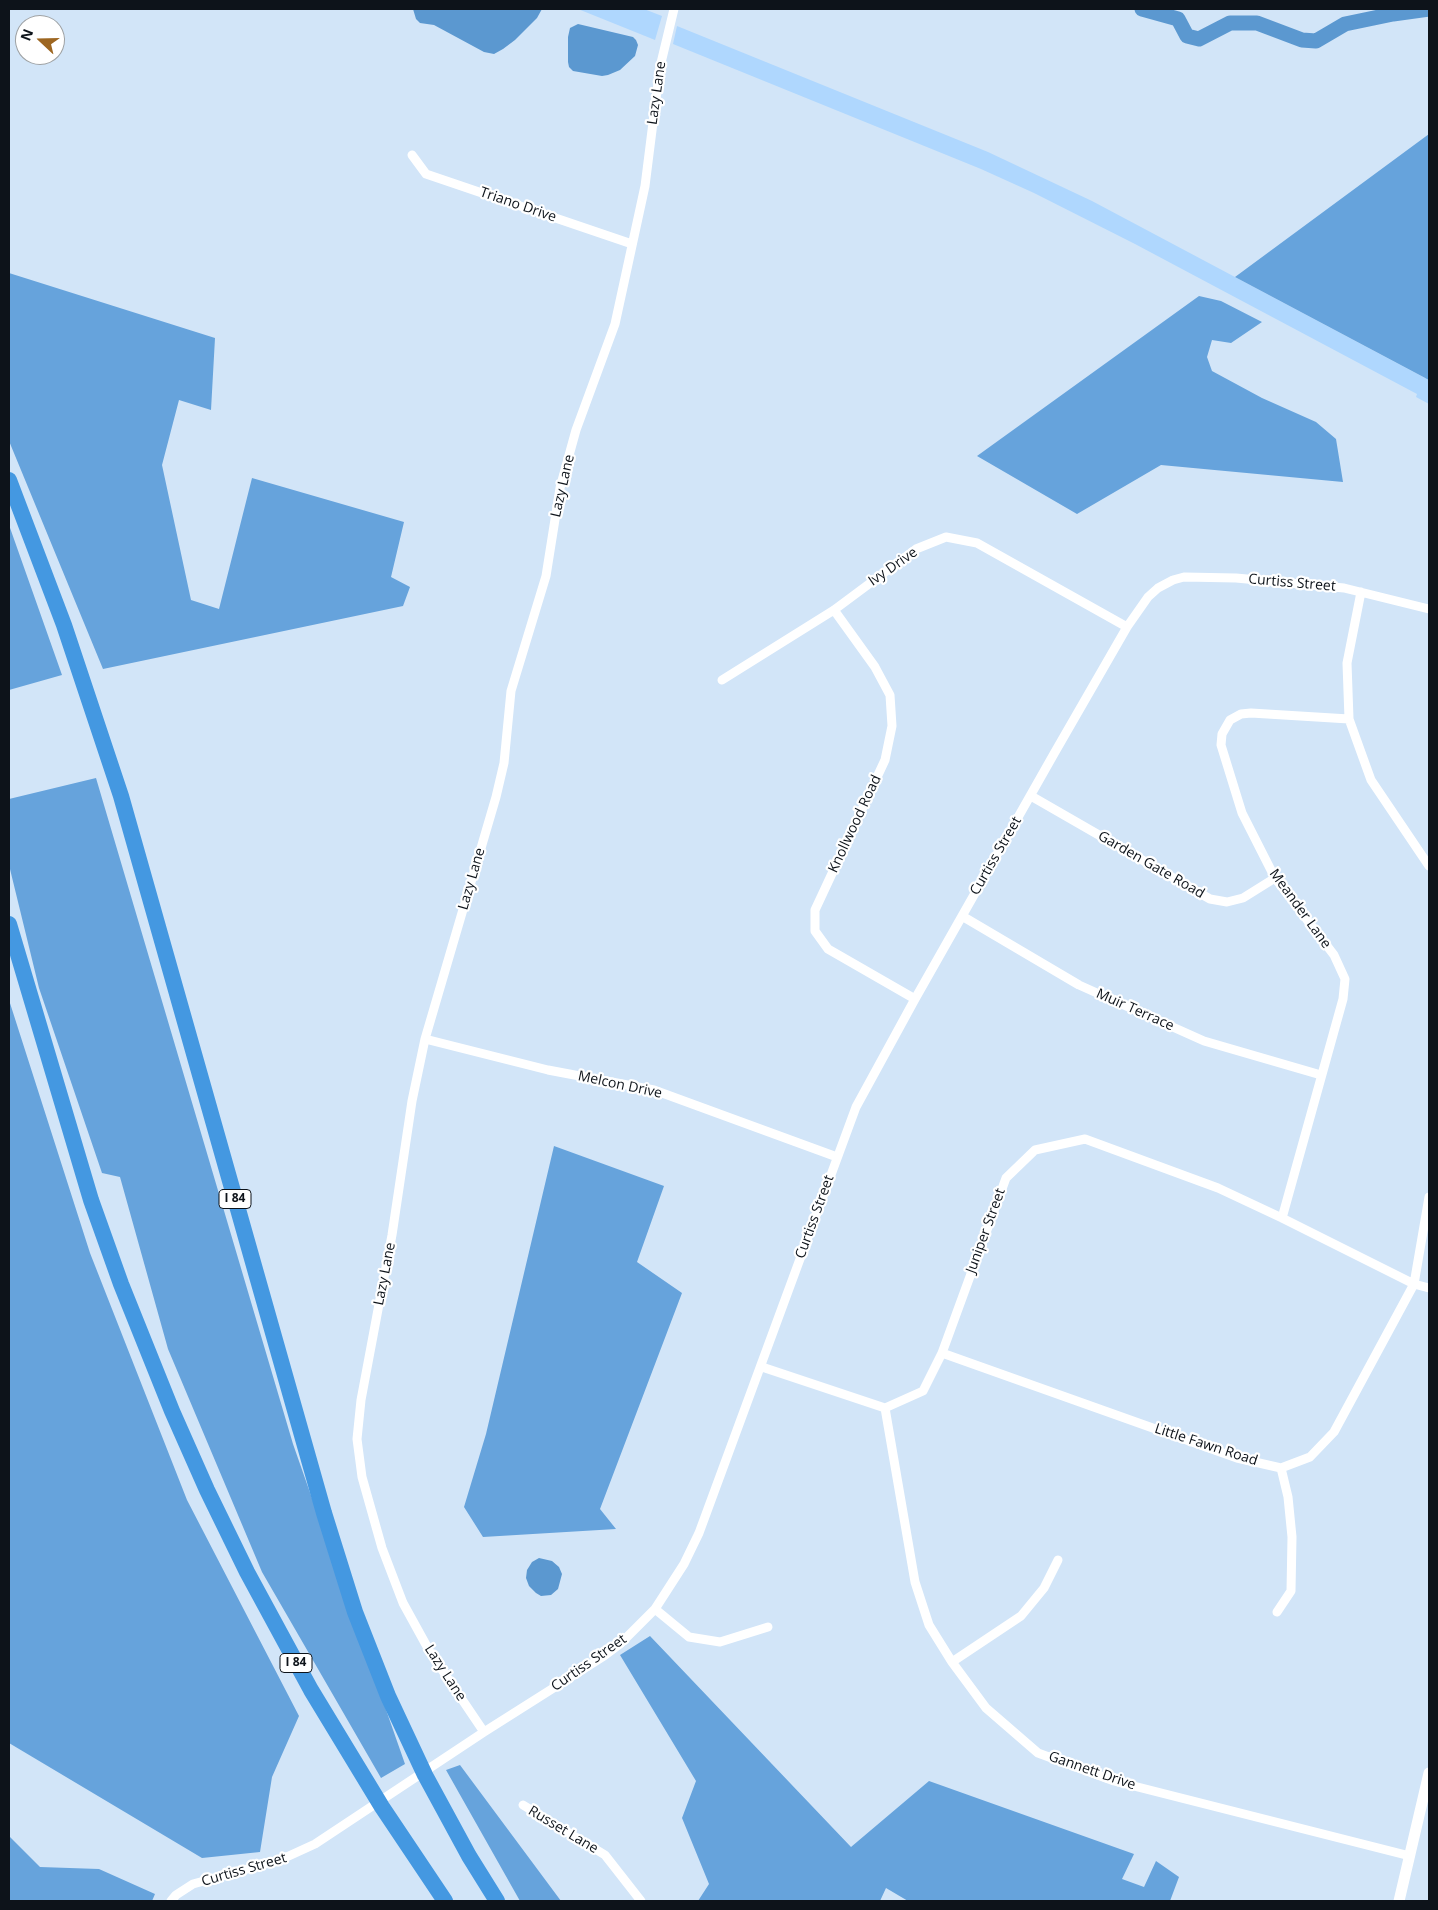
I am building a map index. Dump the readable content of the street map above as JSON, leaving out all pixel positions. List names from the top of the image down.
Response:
{
  "streets": {
    "highway": ["I 84"],
    "street": [
      "Lazy Lane",
      "Triano Drive",
      "Ivy Drive",
      "Curtiss Street",
      "Knollwood Road",
      "Garden Gate Road",
      "Meander Lane",
      "Muir Terrace",
      "Melcon Drive",
      "Juniper Street",
      "Little Fawn Road",
      "Gannett Drive",
      "Russet Lane"
    ]
  },
  "crossings": [
    ["Lazy Lane", "Triano Drive"],
    ["Lazy Lane", "Curtiss Street"],
    ["Lazy Lane", "Melcon Drive"],
    ["Ivy Drive", "Curtiss Street"],
    ["Ivy Drive", "Knollwood Road"],
    ["Curtiss Street", "Knollwood Road"],
    ["Curtiss Street", "Garden Gate Road"],
    ["Curtiss Street", "Muir Terrace"],
    ["Curtiss Street", "Melcon Drive"],
    ["Garden Gate Road", "Meander Lane"],
    ["Meander Lane", "Muir Terrace"],
    ["Meander Lane", "Juniper Street"],
    ["Juniper Street", "Little Fawn Road"],
    ["Juniper Street", "Gannett Drive"]
  ],
  "north": "left"
}
